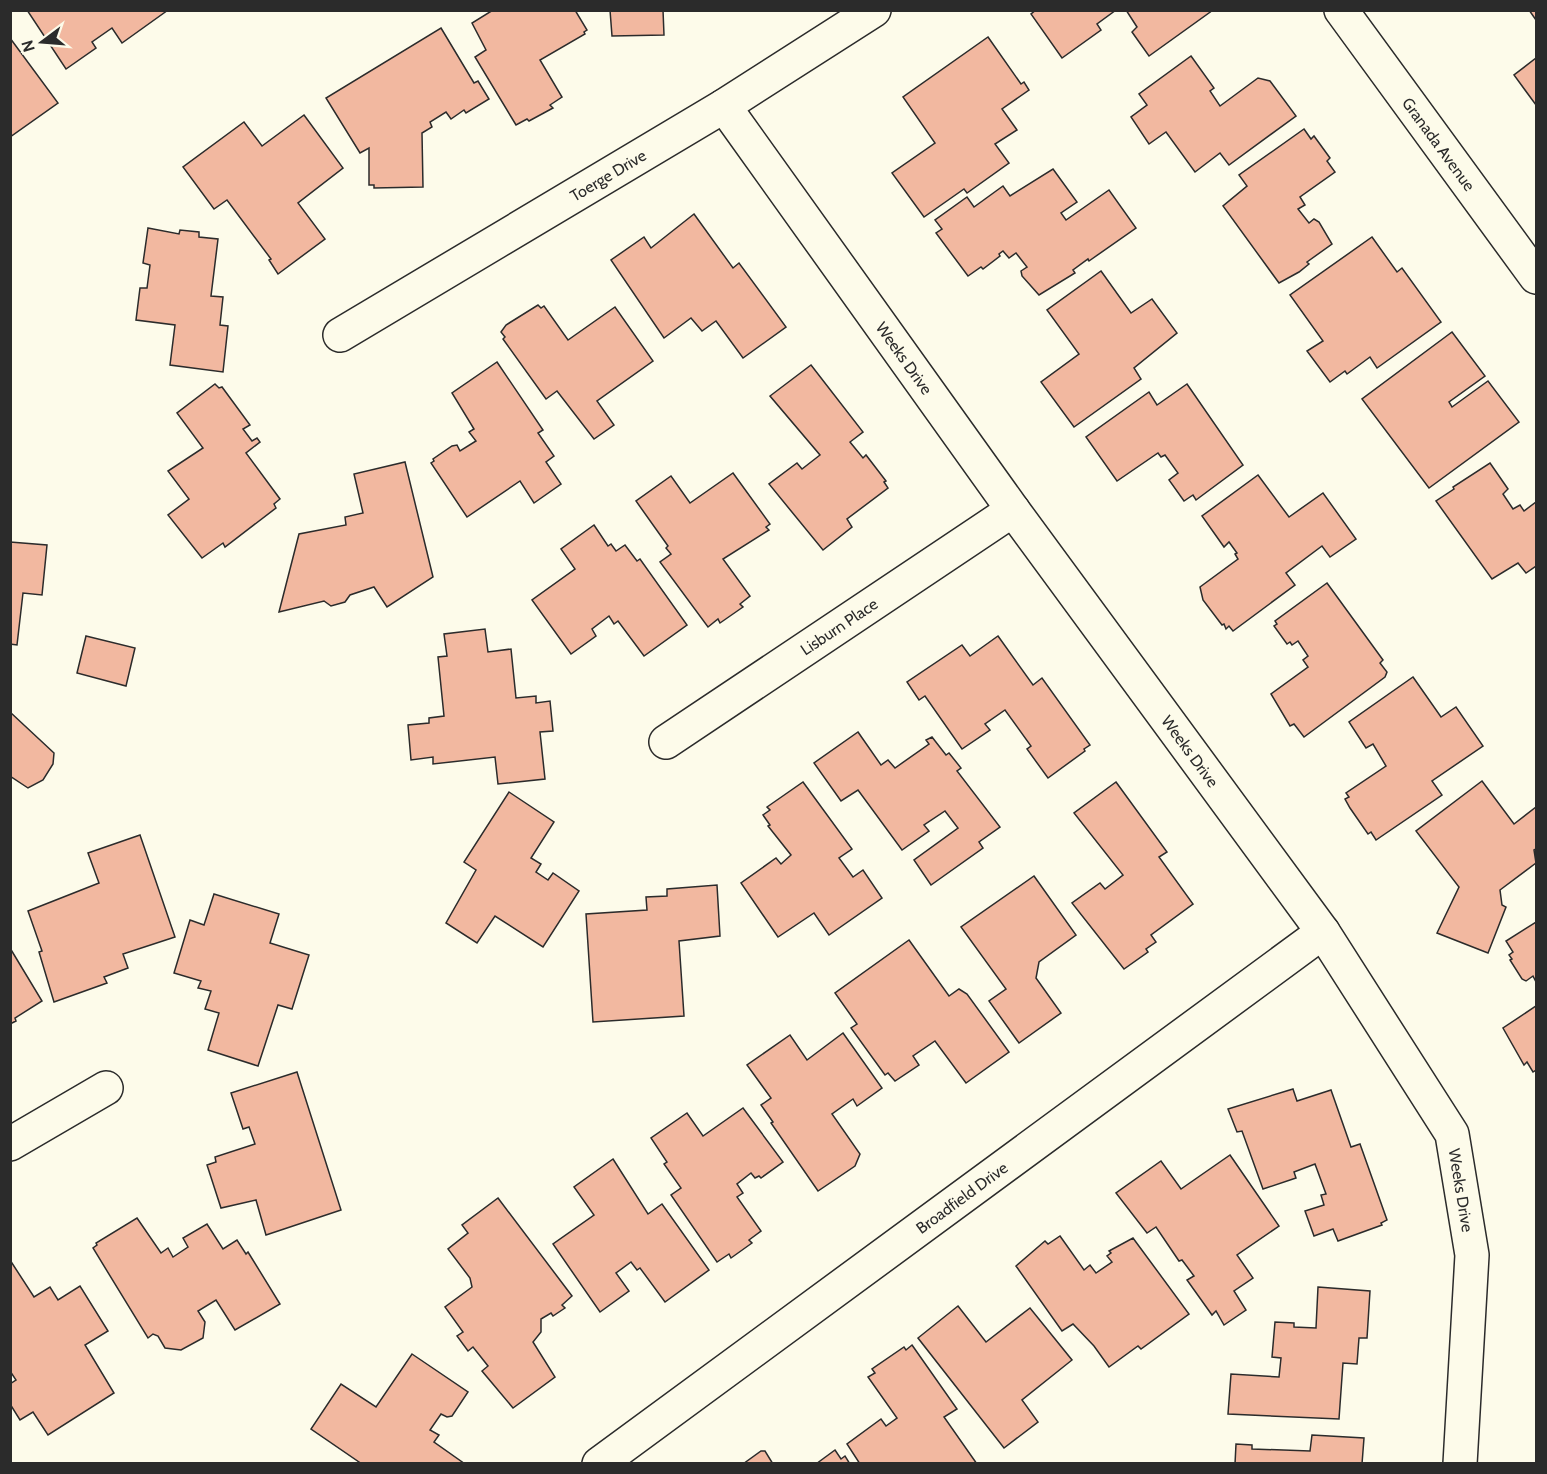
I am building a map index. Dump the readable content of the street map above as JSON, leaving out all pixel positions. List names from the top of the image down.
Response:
{
  "streets": {
    "street": [
      "Granada Avenue",
      "Toerge Drive",
      "Weeks Drive",
      "Lisburn Place",
      "Broadfield Drive"
    ]
  },
  "crossings": [
    ["Toerge Drive", "Weeks Drive"],
    ["Weeks Drive", "Lisburn Place"],
    ["Weeks Drive", "Broadfield Drive"]
  ],
  "north": "left"
}
